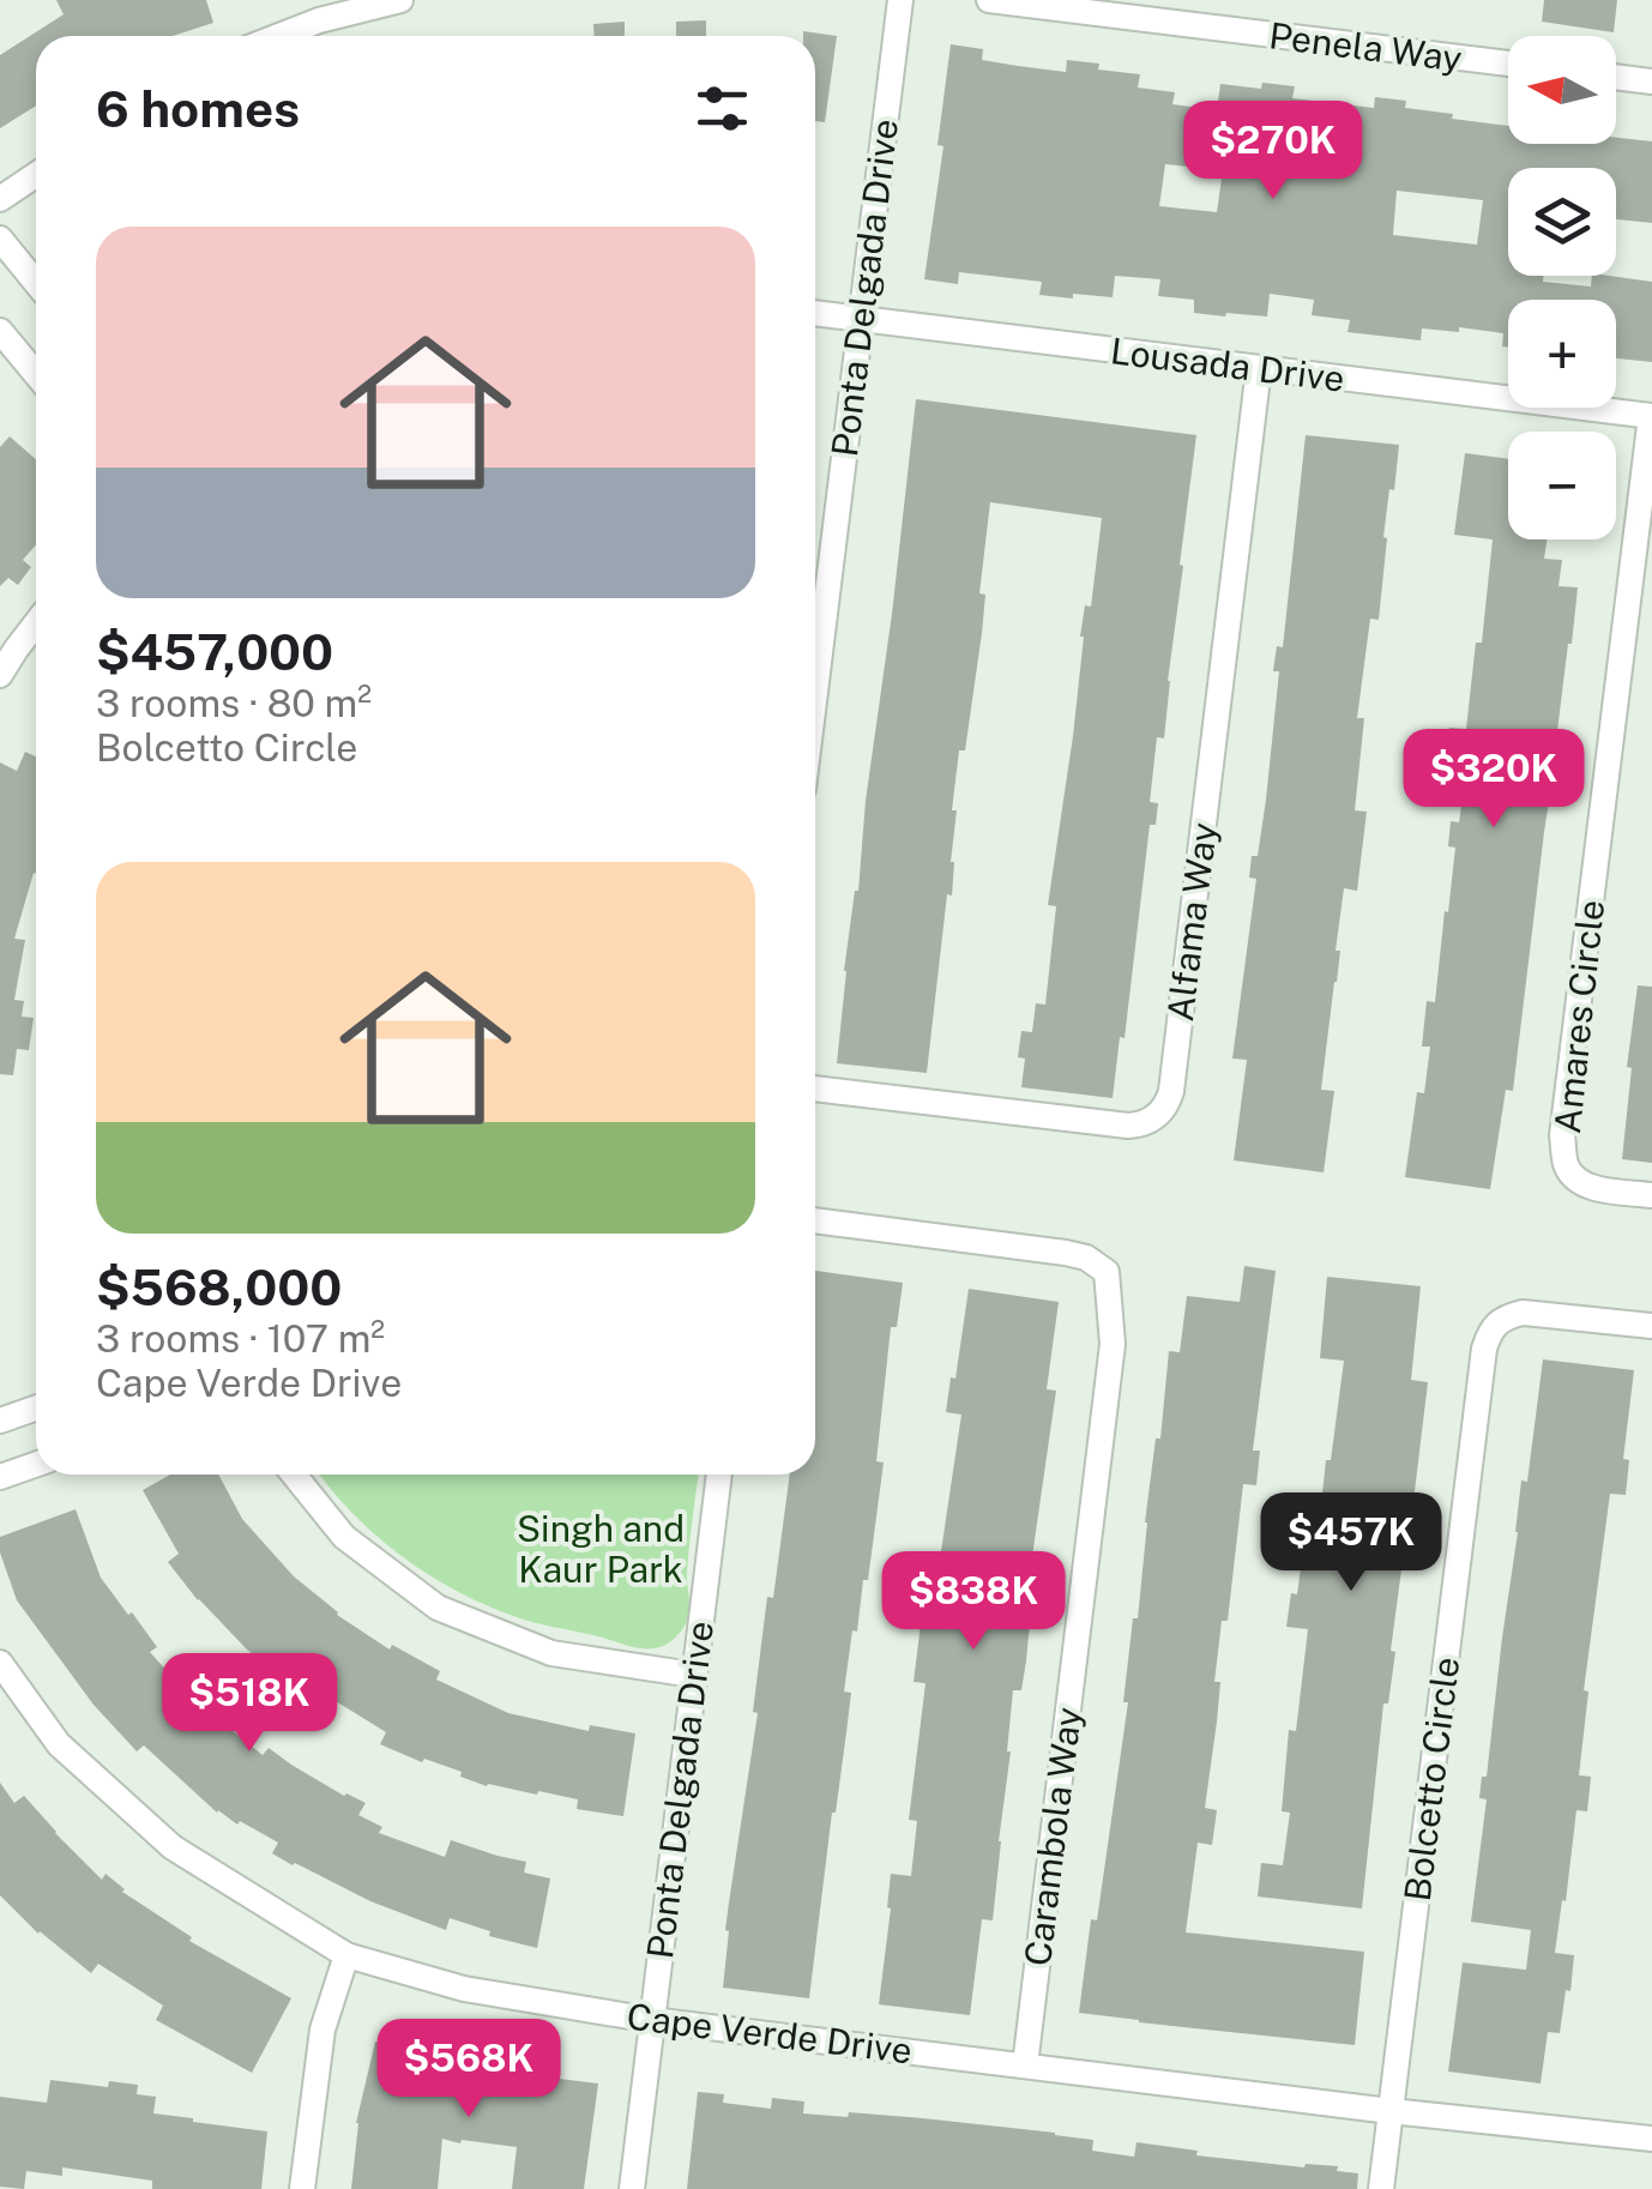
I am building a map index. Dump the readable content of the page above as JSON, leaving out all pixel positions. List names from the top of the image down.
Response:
{
  "streets": {
    "street": [
      "Penela Way",
      "Ponta Delgada Drive",
      "Lousada Drive",
      "Alfama Way",
      "Amares Circle",
      "Bolcetto Circle",
      "Carambola Way",
      "Cape Verde Drive"
    ]
  },
  "crossings": [
    ["Ponta Delgada Drive", "Lousada Drive"],
    ["Ponta Delgada Drive", "Cape Verde Drive"],
    ["Lousada Drive", "Alfama Way"],
    ["Lousada Drive", "Amares Circle"],
    ["Bolcetto Circle", "Cape Verde Drive"],
    ["Carambola Way", "Cape Verde Drive"]
  ],
  "parks": ["Singh and Kaur Park"],
  "north": "left",
  "page": {
    "map_buttons": ["+", "−"],
    "heading": "6 homes",
    "price": [
      "$270K",
      "$320K",
      "$457K",
      "$838K",
      "$518K",
      "$568K"
    ],
    "list": [
      {
        "name": "$457,000",
        "note": "3 rooms · 80 m² · Bolcetto Circle"
      },
      {
        "name": "$568,000",
        "note": "3 rooms · 107 m² · Cape Verde Drive"
      }
    ]
  }
}
